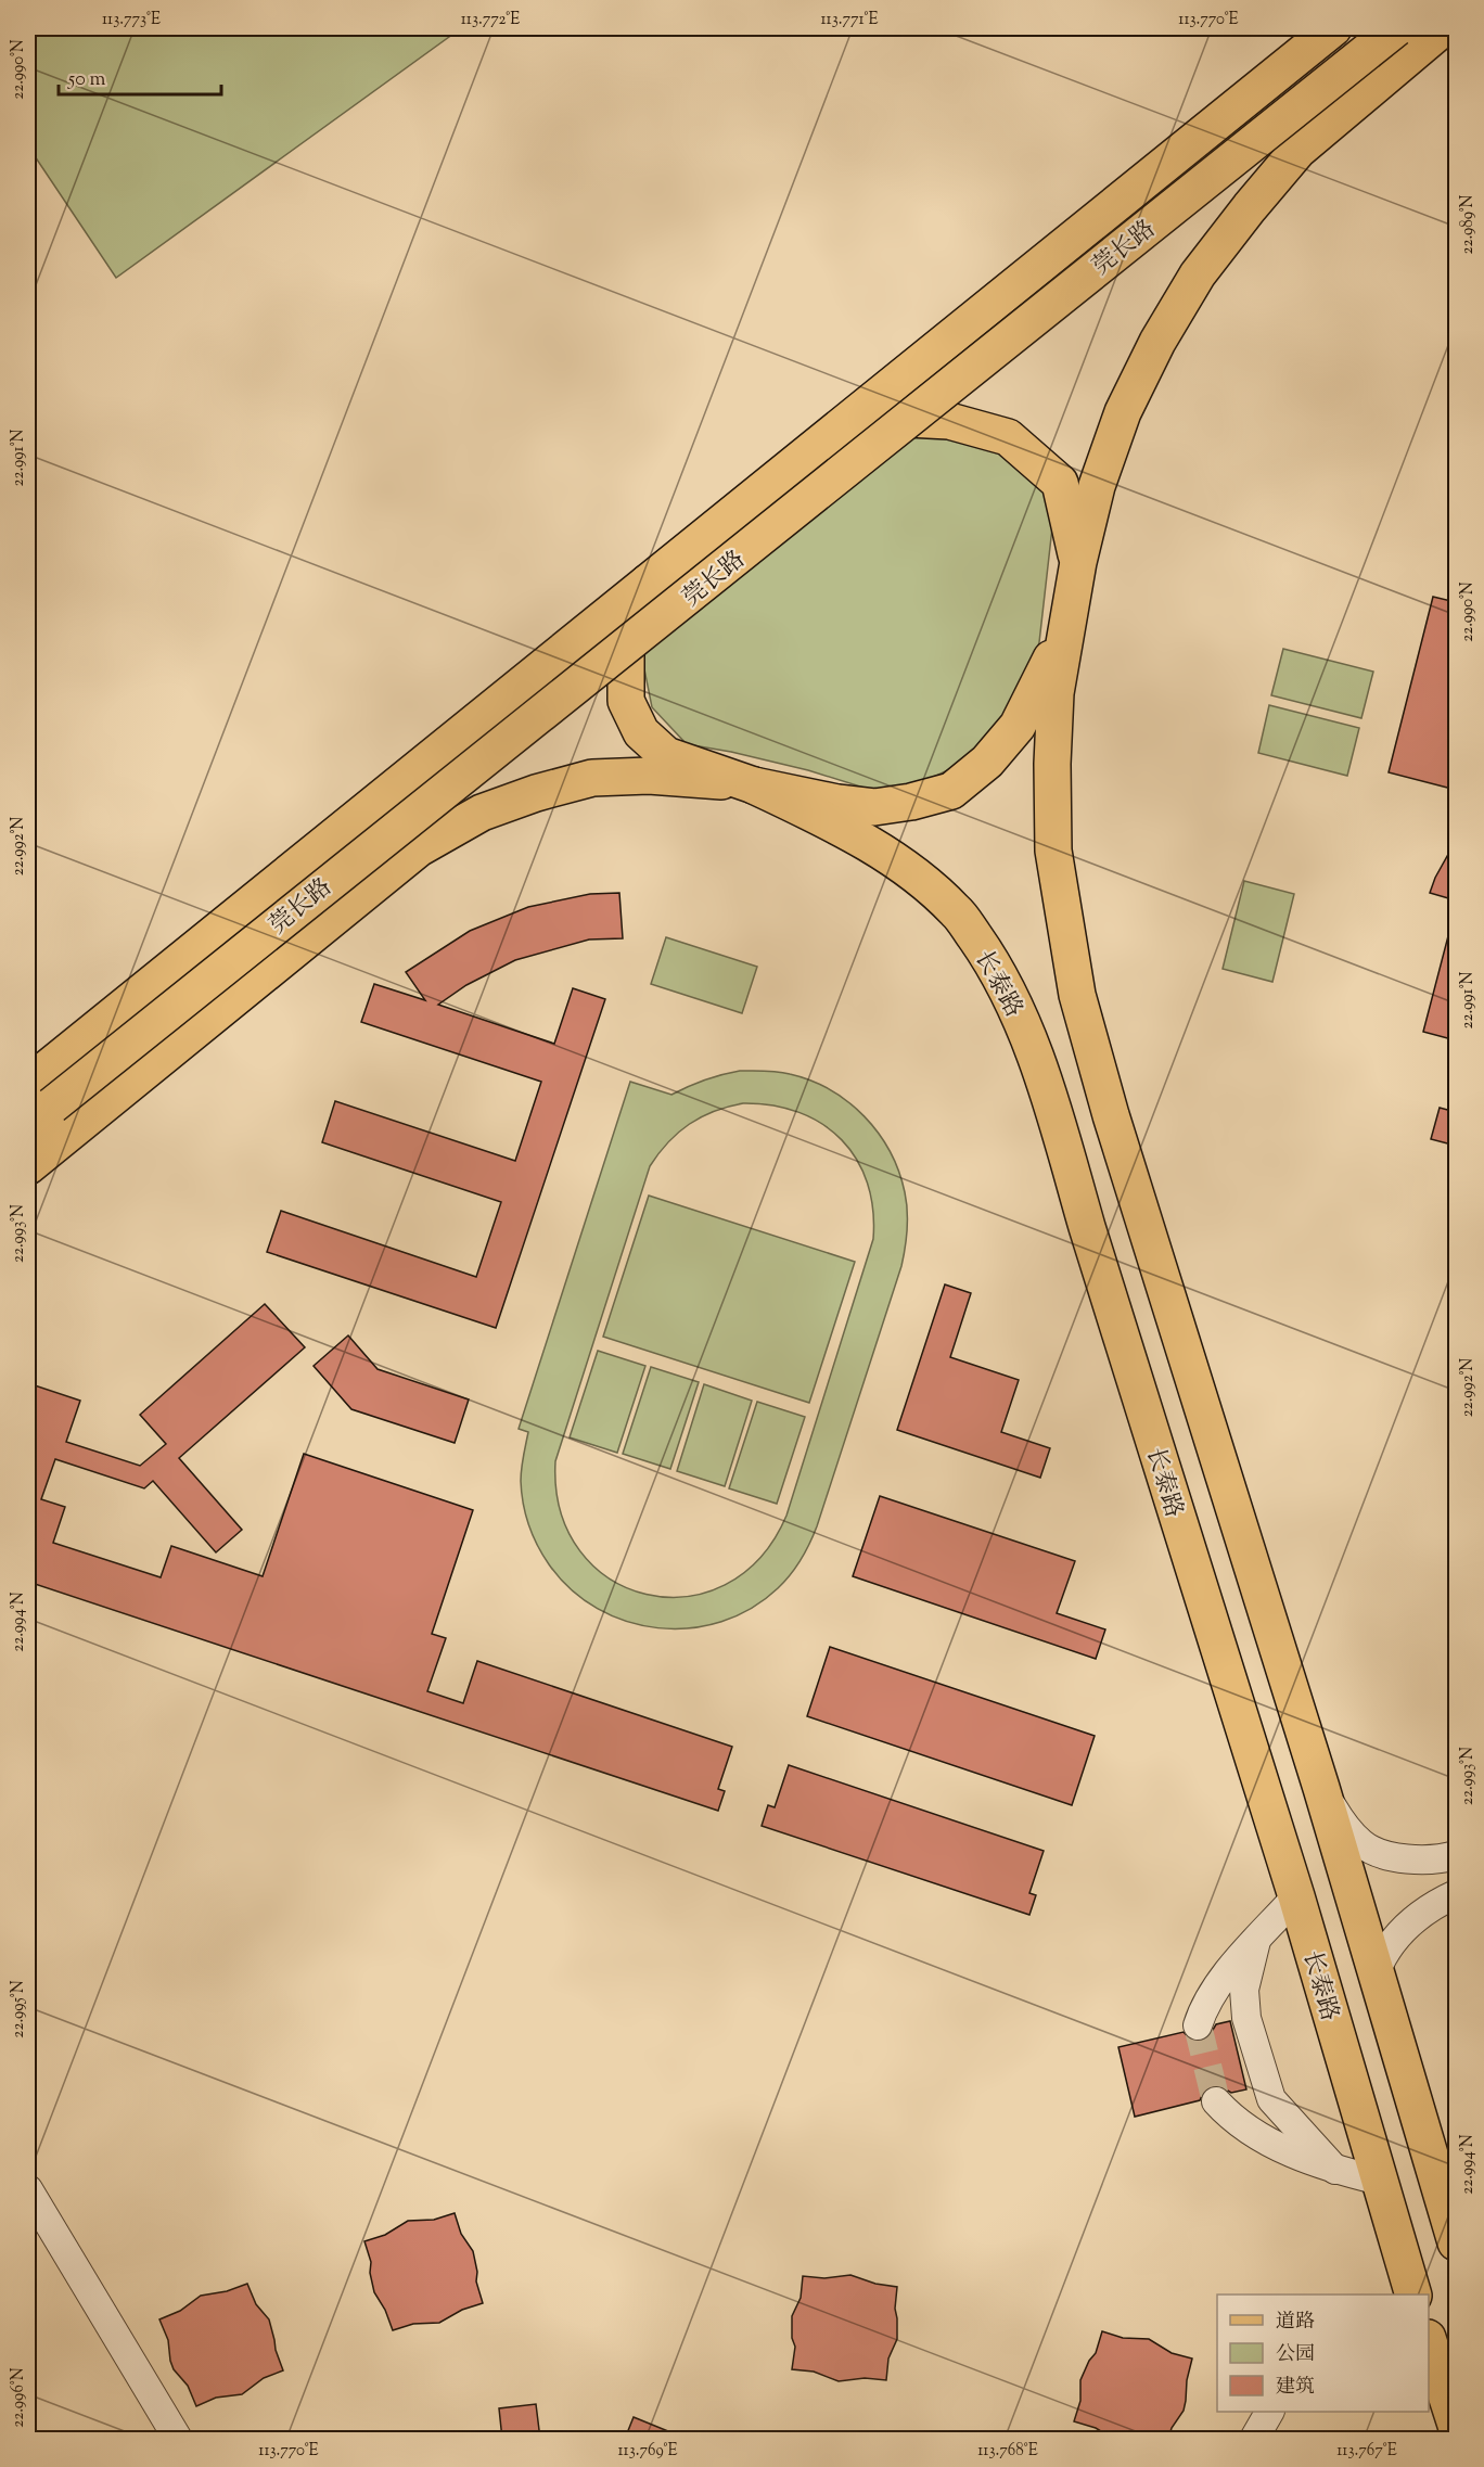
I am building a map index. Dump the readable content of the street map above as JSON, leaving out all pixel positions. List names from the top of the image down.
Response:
{
  "streets": {
    "main road": ["莞长路", "长泰路"]
  },
  "crossings": [
    ["莞长路", "长泰路"]
  ],
  "legend": ["道路", "公园", "建筑"],
  "scale_bar": "50 m",
  "coordinates": [
    "113.773°E",
    "113.772°E",
    "113.771°E",
    "113.770°E",
    "22.990°N",
    "22.989°N",
    "22.991°N",
    "22.992°N",
    "22.993°N",
    "22.994°N",
    "22.995°N",
    "22.996°N",
    "113.769°E",
    "113.768°E",
    "113.767°E"
  ]
}
